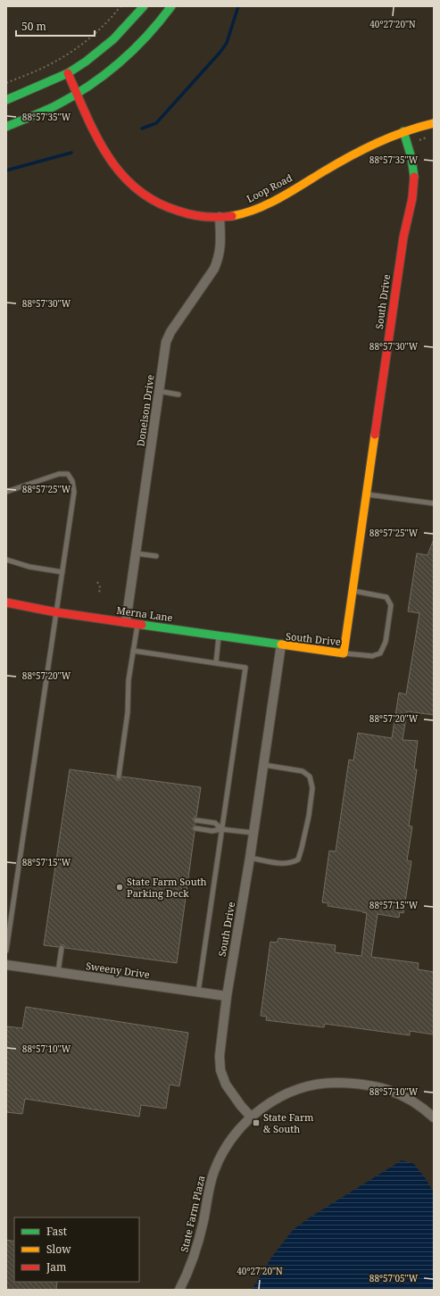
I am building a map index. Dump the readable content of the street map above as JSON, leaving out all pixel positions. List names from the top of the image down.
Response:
{
  "streets": {
    "street": [
      "Loop Road",
      "South Drive",
      "Donelson Drive",
      "Merna Lane",
      "Sweeny Drive",
      "State Farm Plaza"
    ]
  },
  "crossings": [
    ["Loop Road", "South Drive"],
    ["Loop Road", "Donelson Drive"],
    ["South Drive", "Merna Lane"],
    ["South Drive", "Sweeny Drive"],
    ["South Drive", "State Farm Plaza"],
    ["Donelson Drive", "Merna Lane"]
  ],
  "places": {
    "other": ["State Farm South Parking Deck"],
    "transit": ["State Farm & South"]
  },
  "legend": ["Fast", "Slow", "Jam"],
  "scale_bar": "50 m",
  "coordinates": [
    "40°27'20\"N",
    "88°57'35\"W",
    "88°57'30\"W",
    "88°57'25\"W",
    "88°57'20\"W",
    "88°57'15\"W",
    "88°57'10\"W",
    "88°57'05\"W"
  ]
}
